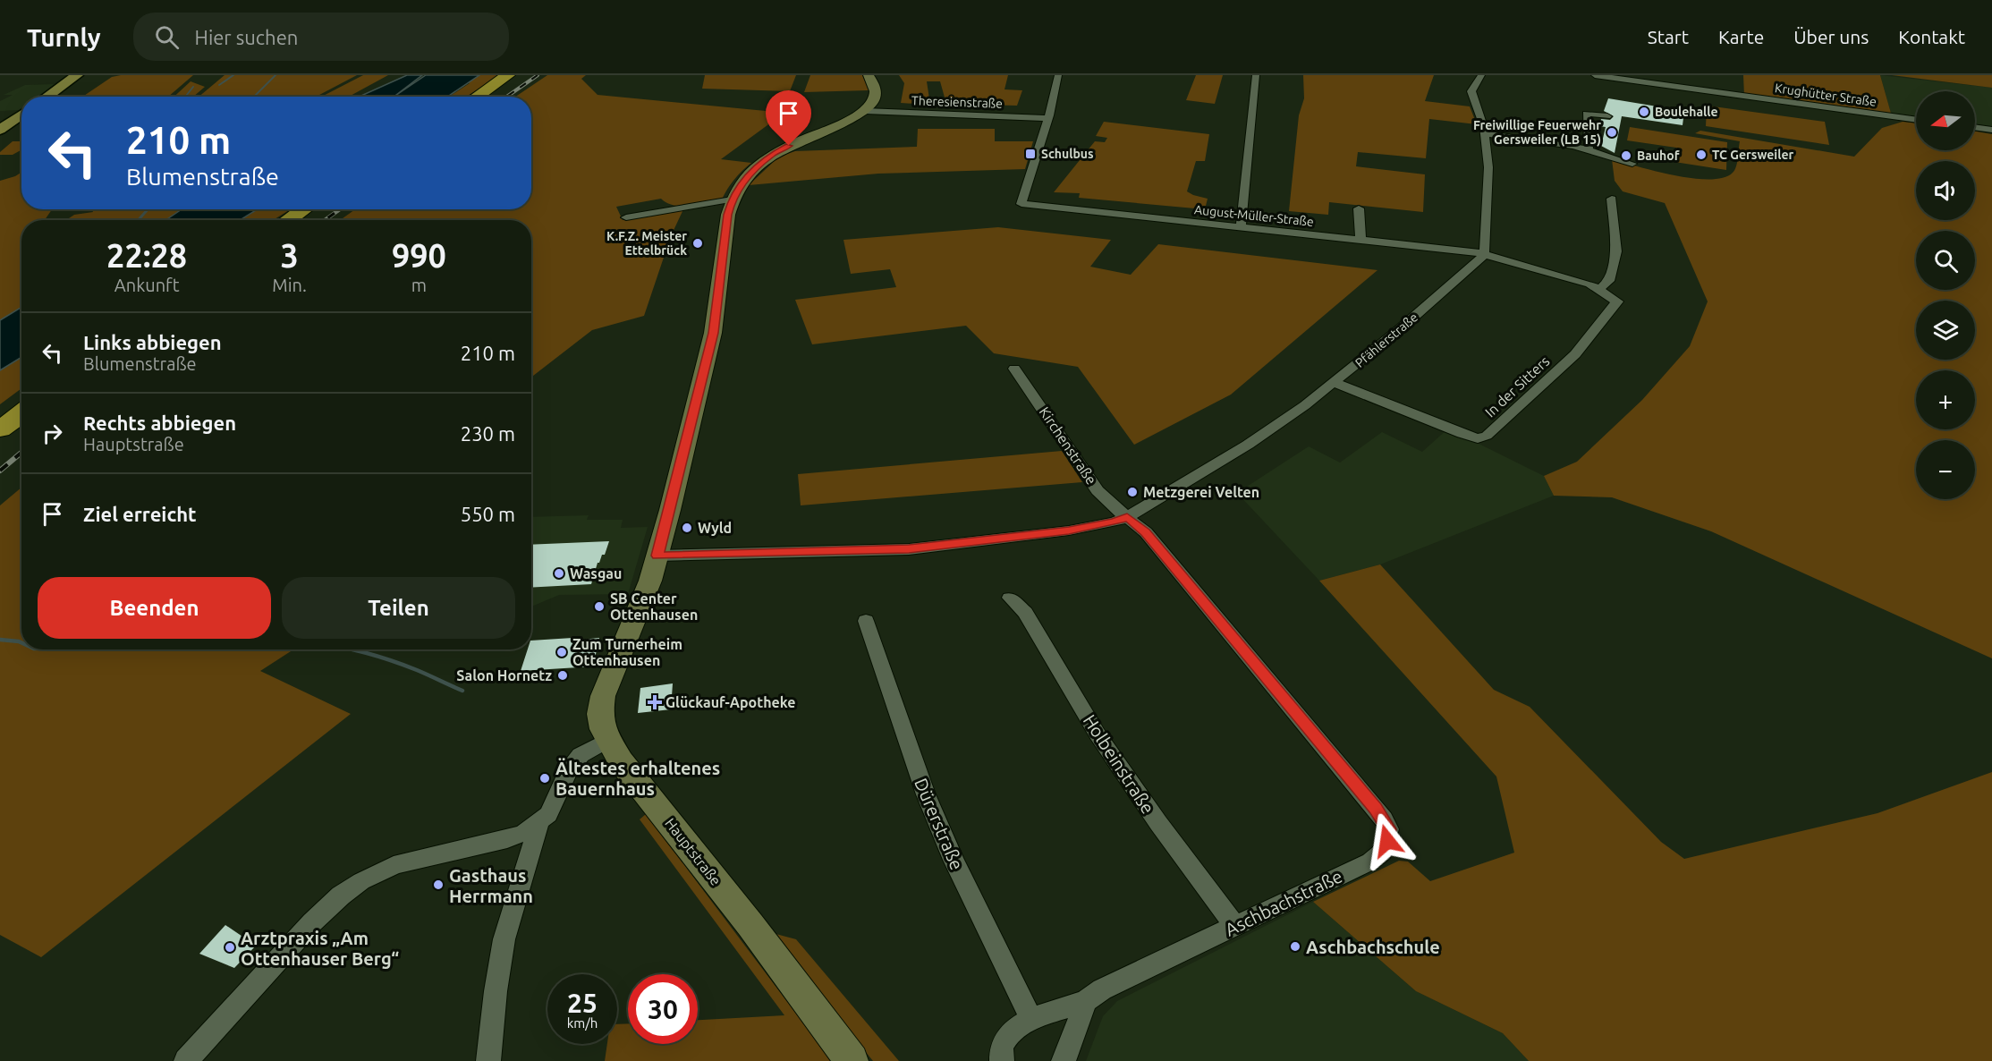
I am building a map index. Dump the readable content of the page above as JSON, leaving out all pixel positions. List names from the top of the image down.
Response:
{
  "streets": {
    "main road": ["Hauptstraße"],
    "street": [
      "Krughütter Straße",
      "Theresienstraße",
      "August-Müller-Straße",
      "Pfählerstraße",
      "In der Sitters",
      "Kirchenstraße",
      "Holbeinstraße",
      "Dürerstraße",
      "Aschbachstraße"
    ]
  },
  "crossings": [
    ["Theresienstraße", "August-Müller-Straße"],
    ["Theresienstraße", "Hauptstraße"],
    ["August-Müller-Straße", "Pfählerstraße"],
    ["August-Müller-Straße", "In der Sitters"],
    ["Pfählerstraße", "In der Sitters"],
    ["Pfählerstraße", "Kirchenstraße"],
    ["Pfählerstraße", "Hauptstraße"],
    ["Pfählerstraße", "Aschbachstraße"],
    ["Kirchenstraße", "Aschbachstraße"],
    ["Holbeinstraße", "Aschbachstraße"],
    ["Dürerstraße", "Aschbachstraße"]
  ],
  "places": {
    "other": [
      "Boulehalle",
      "Freiwillige Feuerwehr Gersweiler (LB 15)",
      "TC Gersweiler",
      "Bauhof",
      "K.F.Z. Meister Ettelbrück",
      "Metzgerei Velten",
      "Wyld",
      "Wasgau",
      "SB Center Ottenhausen",
      "Zum Turnerheim Ottenhausen",
      "Salon Hornetz",
      "Ältestes erhaltenes Bauernhaus",
      "Gasthaus Herrmann",
      "Aschbachschule",
      "Arztpraxis „Am Ottenhauser Berg“"
    ],
    "transit": ["Schulbus"],
    "health": ["Glückauf-Apotheke"]
  },
  "north": "left",
  "page": {
    "header": "Turnly",
    "search": "Hier suchen",
    "nav": [
      "Start",
      "Karte",
      "Über uns",
      "Kontakt"
    ],
    "map_buttons": ["+", "−"],
    "turn": ["210 m", "Blumenstraße"],
    "eta": [
      "22:28",
      "Ankunft",
      "3",
      "Min.",
      "990",
      "m"
    ],
    "list": [
      {
        "name": "Links abbiegen",
        "note": "Blumenstraße",
        "value": "210 m"
      },
      {
        "name": "Rechts abbiegen",
        "note": "Hauptstraße",
        "value": "230 m"
      },
      {
        "name": "Ziel erreicht",
        "value": "550 m"
      }
    ],
    "buttons": ["Beenden", "Teilen"],
    "speed": "25 km/h",
    "limit": "30"
  }
}
